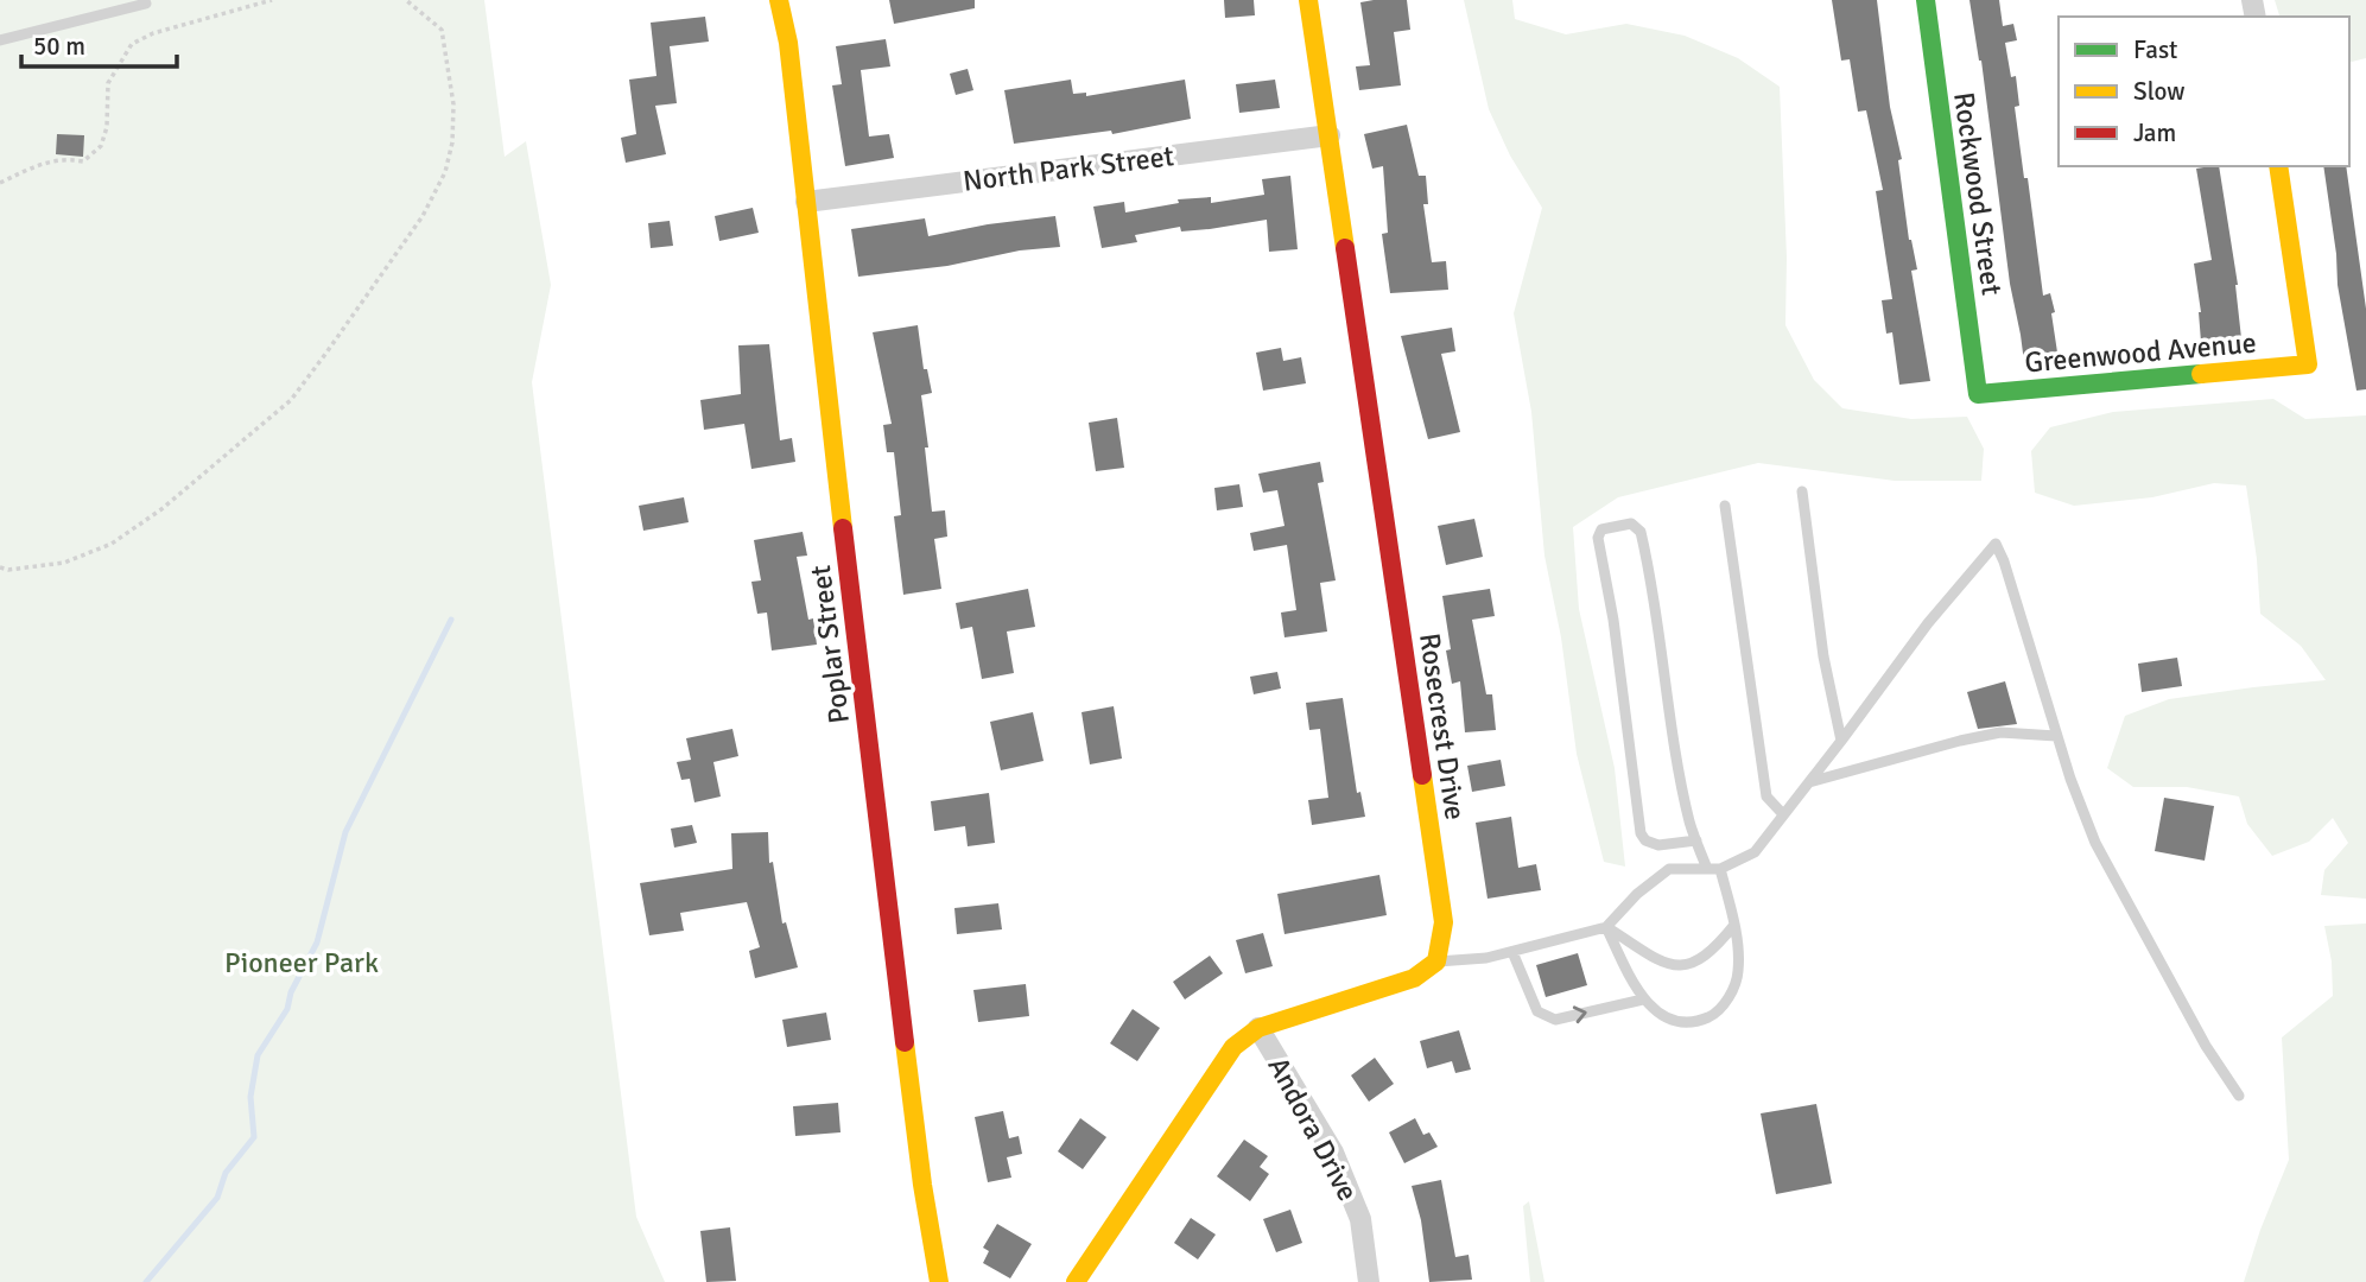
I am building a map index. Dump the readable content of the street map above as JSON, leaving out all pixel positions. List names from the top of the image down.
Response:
{
  "streets": {
    "street": [
      "North Park Street",
      "Rockwood Street",
      "Greenwood Avenue",
      "Poplar Street",
      "Rosecrest Drive",
      "Andora Drive"
    ]
  },
  "crossings": [
    ["North Park Street", "Poplar Street"],
    ["North Park Street", "Rosecrest Drive"],
    ["Rockwood Street", "Greenwood Avenue"]
  ],
  "parks": ["Pioneer Park"],
  "legend": ["Fast", "Slow", "Jam"],
  "scale_bar": "50 m"
}
